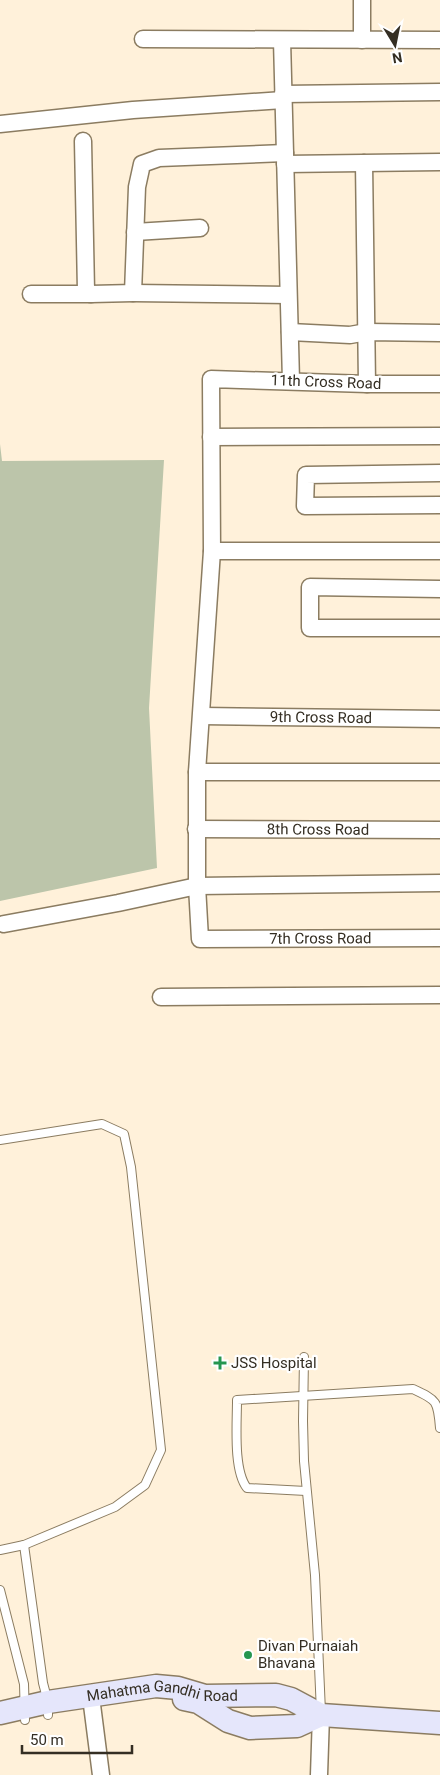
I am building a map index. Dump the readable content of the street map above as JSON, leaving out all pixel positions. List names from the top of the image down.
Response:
{
  "streets": {
    "main road": ["Mahatma Gandhi Road"],
    "street": [
      "11th Cross Road",
      "9th Cross Road",
      "8th Cross Road",
      "7th Cross Road"
    ]
  },
  "places": {
    "health": ["JSS Hospital"],
    "other": ["Divan Purnaiah Bhavana"]
  },
  "scale_bar": "50 m",
  "north": "bottom"
}
